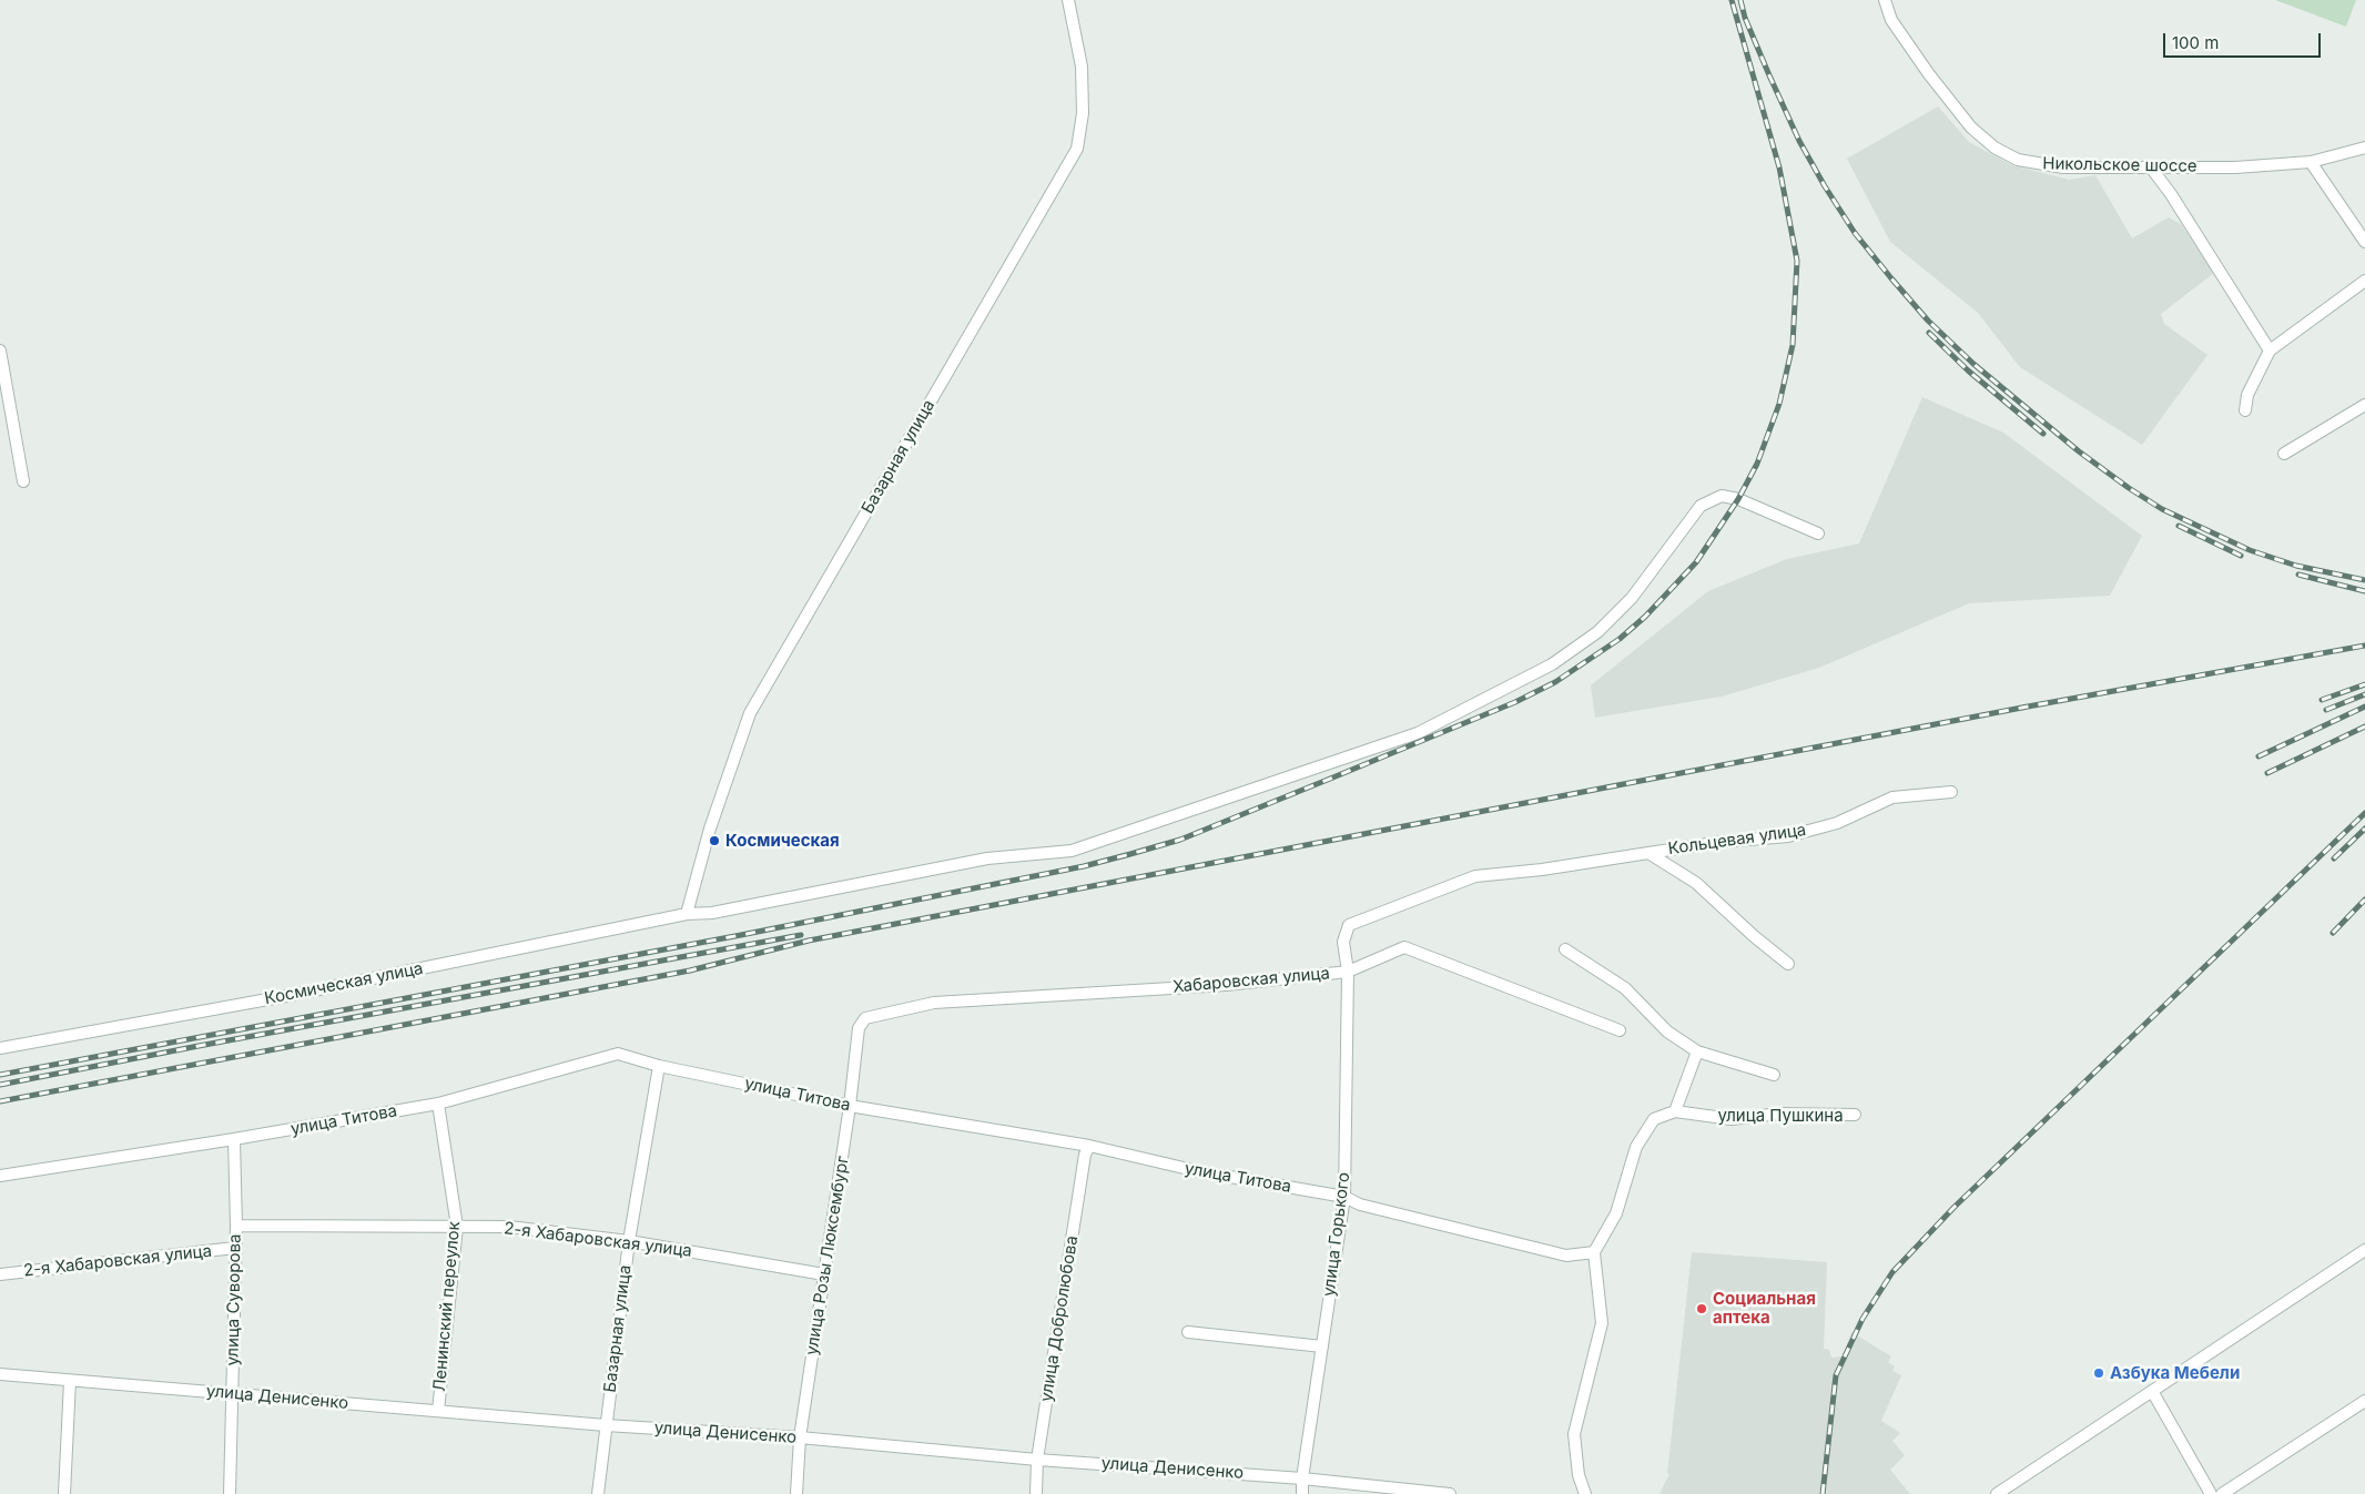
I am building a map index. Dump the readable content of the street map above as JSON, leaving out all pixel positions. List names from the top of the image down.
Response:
{
  "streets": {
    "street": [
      "Никольское шоссе",
      "Базарная улица",
      "Кольцевая улица",
      "Хабаровская улица",
      "Космическая улица",
      "улица Титова",
      "улица Пушкина",
      "улица Горького",
      "2-я Хабаровская улица",
      "улица Розы Люксембург",
      "улица Суворова",
      "Ленинский переулок",
      "улица Добролюбова",
      "улица Денисенко"
    ]
  },
  "crossings": [
    ["Базарная улица", "Космическая улица"],
    ["Базарная улица", "улица Титова"],
    ["Базарная улица", "2-я Хабаровская улица"],
    ["Базарная улица", "улица Денисенко"],
    ["Кольцевая улица", "Хабаровская улица"],
    ["Кольцевая улица", "улица Горького"],
    ["Хабаровская улица", "улица Горького"],
    ["Хабаровская улица", "улица Розы Люксембург"],
    ["улица Титова", "улица Горького"],
    ["улица Титова", "улица Розы Люксембург"],
    ["улица Титова", "улица Суворова"],
    ["улица Титова", "Ленинский переулок"],
    ["улица Титова", "улица Добролюбова"],
    ["улица Горького", "улица Денисенко"],
    ["2-я Хабаровская улица", "улица Розы Люксембург"],
    ["2-я Хабаровская улица", "улица Суворова"],
    ["2-я Хабаровская улица", "Ленинский переулок"],
    ["улица Розы Люксембург", "улица Денисенко"],
    ["улица Суворова", "улица Денисенко"],
    ["Ленинский переулок", "улица Денисенко"],
    ["улица Добролюбова", "улица Денисенко"]
  ],
  "places": ["Космическая", "Социальная аптека", "Азбука Мебели"],
  "scale_bar": "100 m"
}
